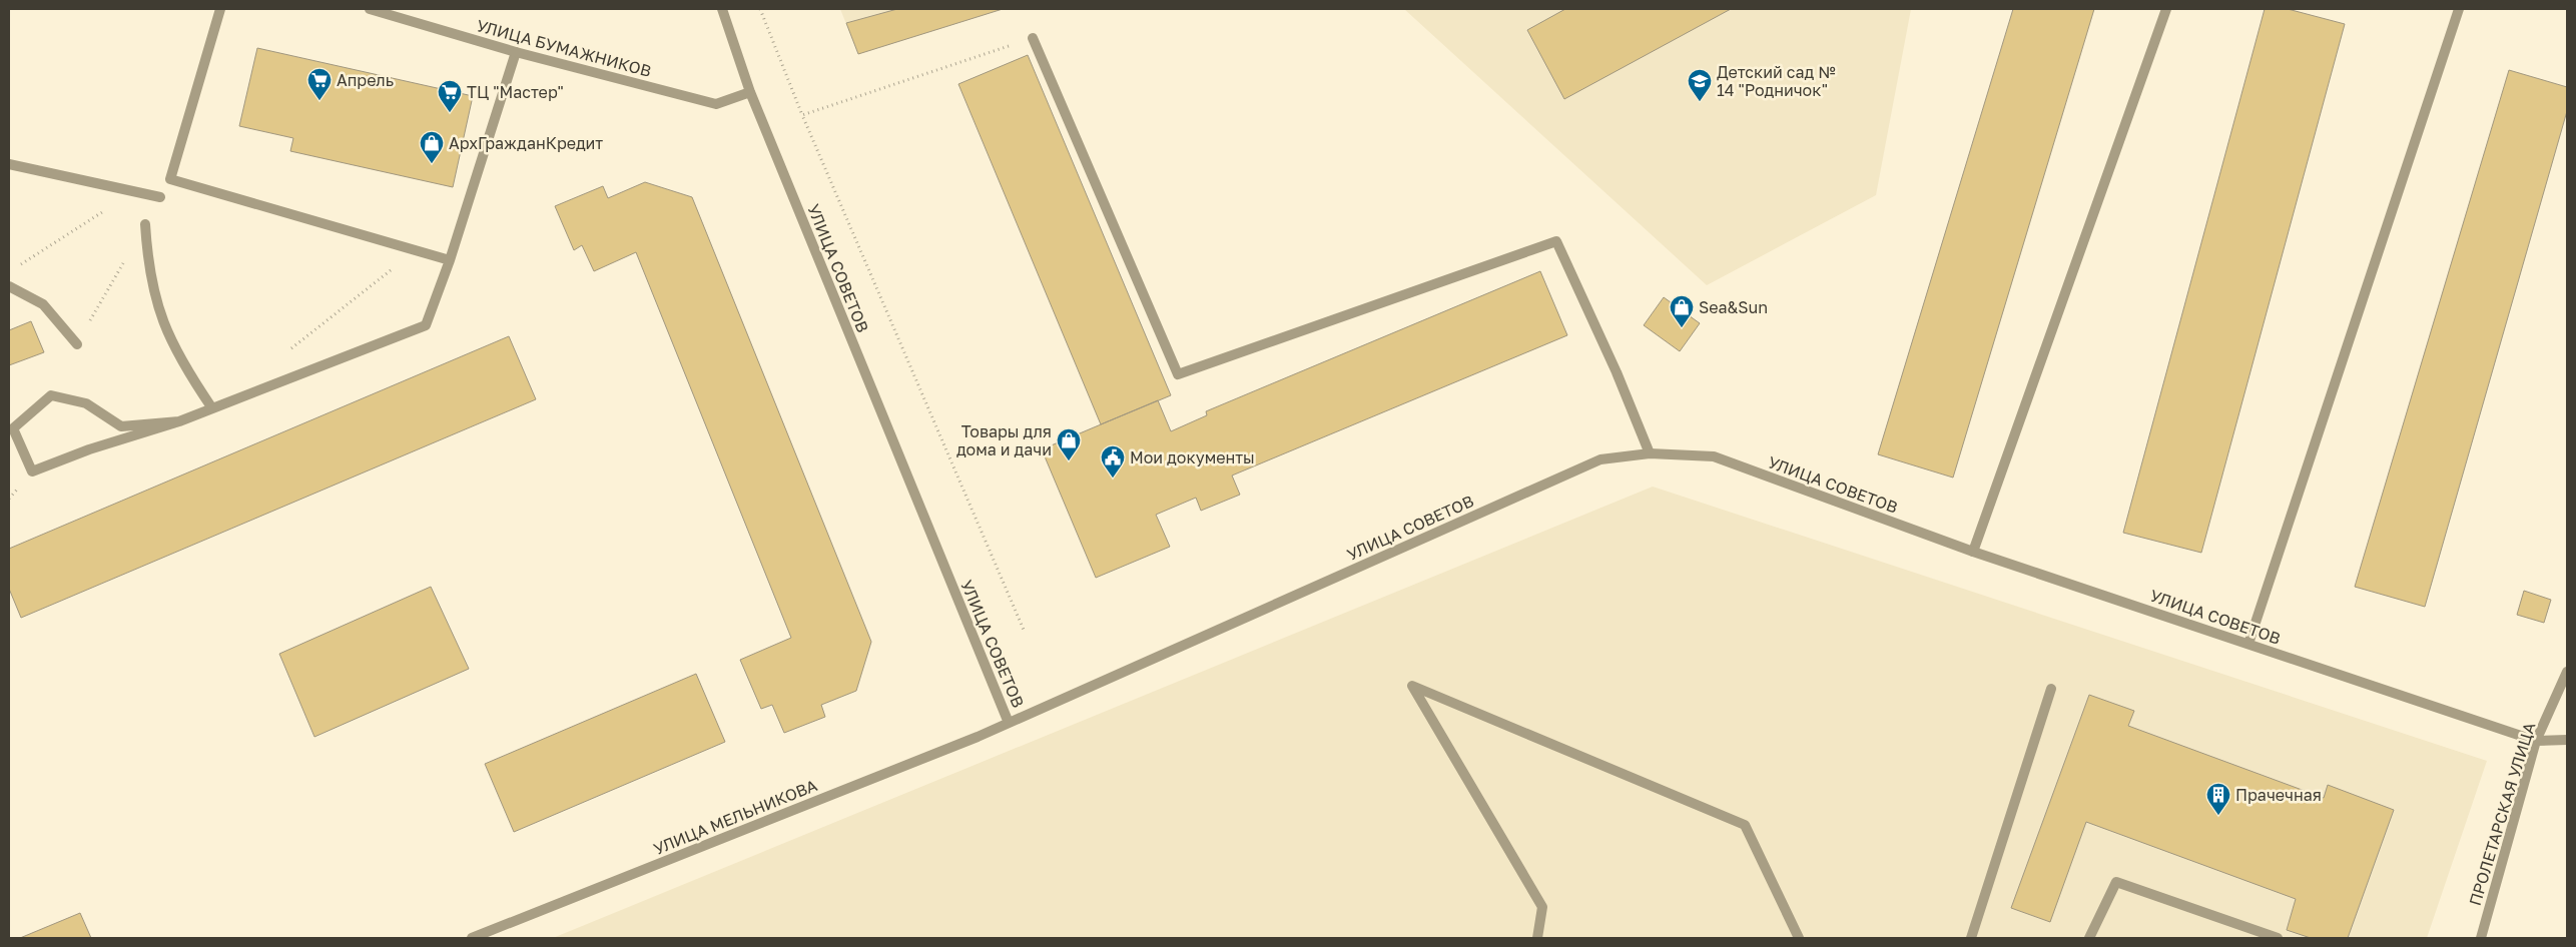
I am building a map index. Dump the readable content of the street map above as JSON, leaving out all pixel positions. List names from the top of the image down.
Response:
{
  "streets": {
    "street": [
      "УЛИЦА БУМАЖНИКОВ",
      "УЛИЦА СОВЕТОВ",
      "ПРОЛЕТАРСКАЯ УЛИЦА",
      "УЛИЦА МЕЛЬНИКОВА"
    ]
  },
  "crossings": [
    ["УЛИЦА БУМАЖНИКОВ", "УЛИЦА СОВЕТОВ"],
    ["УЛИЦА СОВЕТОВ", "ПРОЛЕТАРСКАЯ УЛИЦА"],
    ["УЛИЦА СОВЕТОВ", "УЛИЦА МЕЛЬНИКОВА"]
  ],
  "places": {
    "supermarket": ["Апрель", "ТЦ \"Мастер\""],
    "school or university": ["Детский сад № 14 \"Родничок\""],
    "shop": ["АрхГражданКредит", "Sea&Sun", "Товары для дома и дачи"],
    "public building": ["Мои документы"],
    "building": ["Прачечная"]
  }
}
